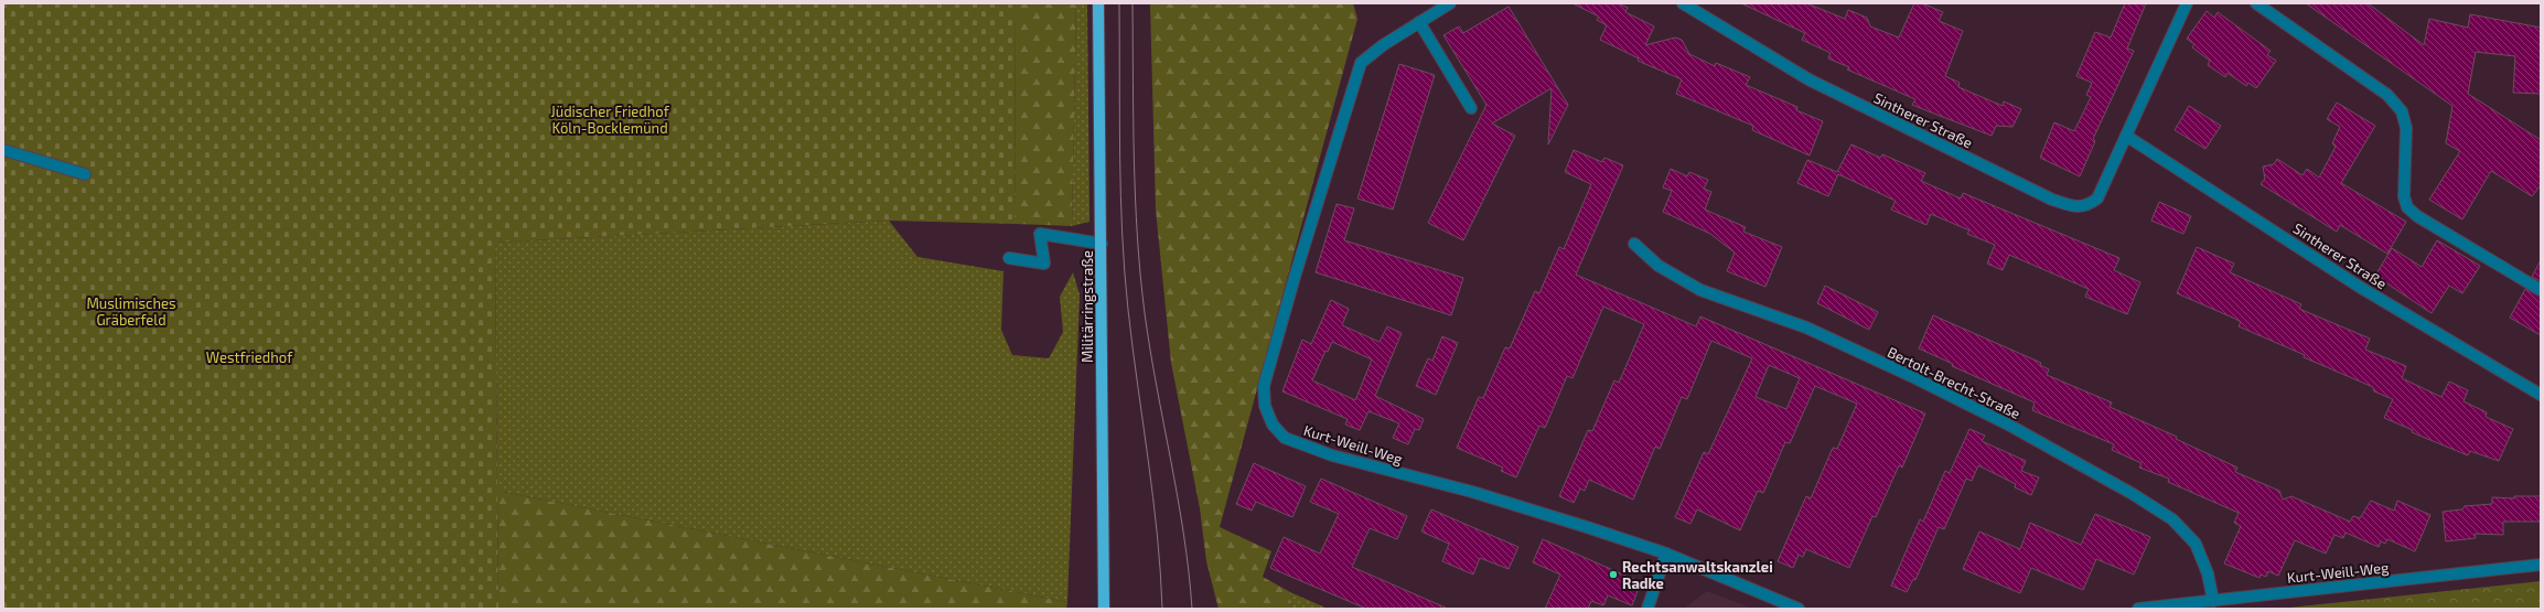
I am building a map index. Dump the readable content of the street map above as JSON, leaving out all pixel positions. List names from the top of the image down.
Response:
{
  "streets": {
    "main road": ["Militärringstraße"],
    "street": ["Sintherer Straße", "Bertolt-Brecht-Straße", "Kurt-Weill-Weg"]
  },
  "crossings": [
    ["Bertolt-Brecht-Straße", "Kurt-Weill-Weg"]
  ],
  "parks": ["Jüdischer Friedhof Köln-Bocklemünd", "Muslimisches Gräberfeld", "Westfriedhof"],
  "places": ["Rechtsanwaltskanzlei Radke"]
}
